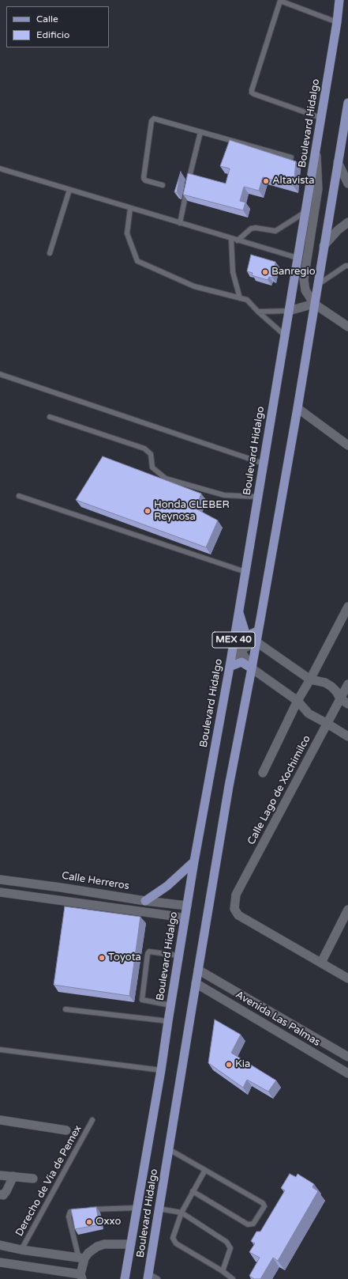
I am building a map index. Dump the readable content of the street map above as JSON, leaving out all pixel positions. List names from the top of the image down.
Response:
{
  "streets": {
    "main road": ["Boulevard Hidalgo", "MEX 40"],
    "street": ["Calle Lago de Xochimilco", "Calle Herreros", "Avenida Las Palmas"],
    "lane": ["Derecho de Via de Pemex"]
  },
  "crossings": [
    ["Boulevard Hidalgo", "Calle Herreros"],
    ["Boulevard Hidalgo", "Avenida Las Palmas"]
  ],
  "places": [
    "Altavista",
    "Banregio",
    "Honda CLEBER Reynosa",
    "Toyota",
    "Kia",
    "Oxxo"
  ],
  "legend": ["Calle", "Edificio"]
}
